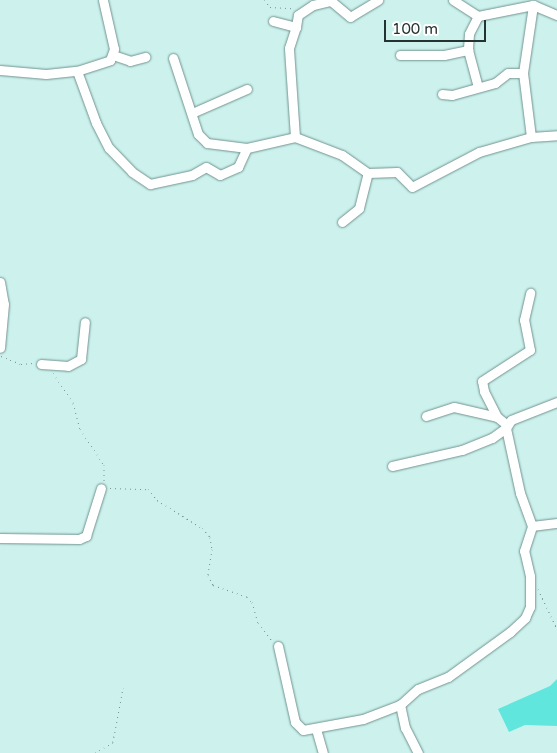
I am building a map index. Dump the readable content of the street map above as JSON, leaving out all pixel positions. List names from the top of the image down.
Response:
{
  "scale_bar": "100 m"
}
